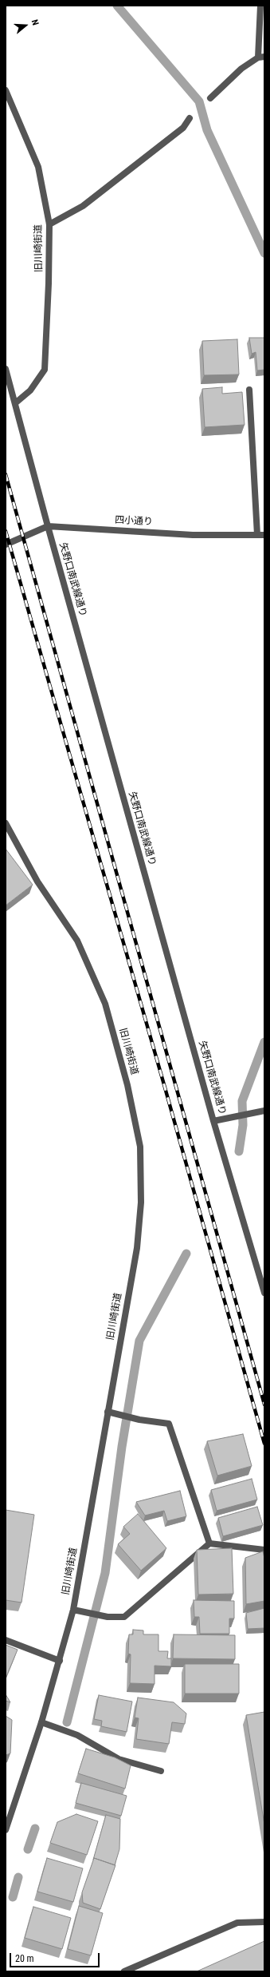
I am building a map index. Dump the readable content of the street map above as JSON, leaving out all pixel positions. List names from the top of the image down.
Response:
{
  "streets": {
    "street": ["旧川崎街道", "四小通り", "矢野口南武線通り"]
  },
  "crossings": [
    ["旧川崎街道", "矢野口南武線通り"],
    ["四小通り", "矢野口南武線通り"]
  ],
  "scale_bar": "20 m",
  "north": "right"
}
